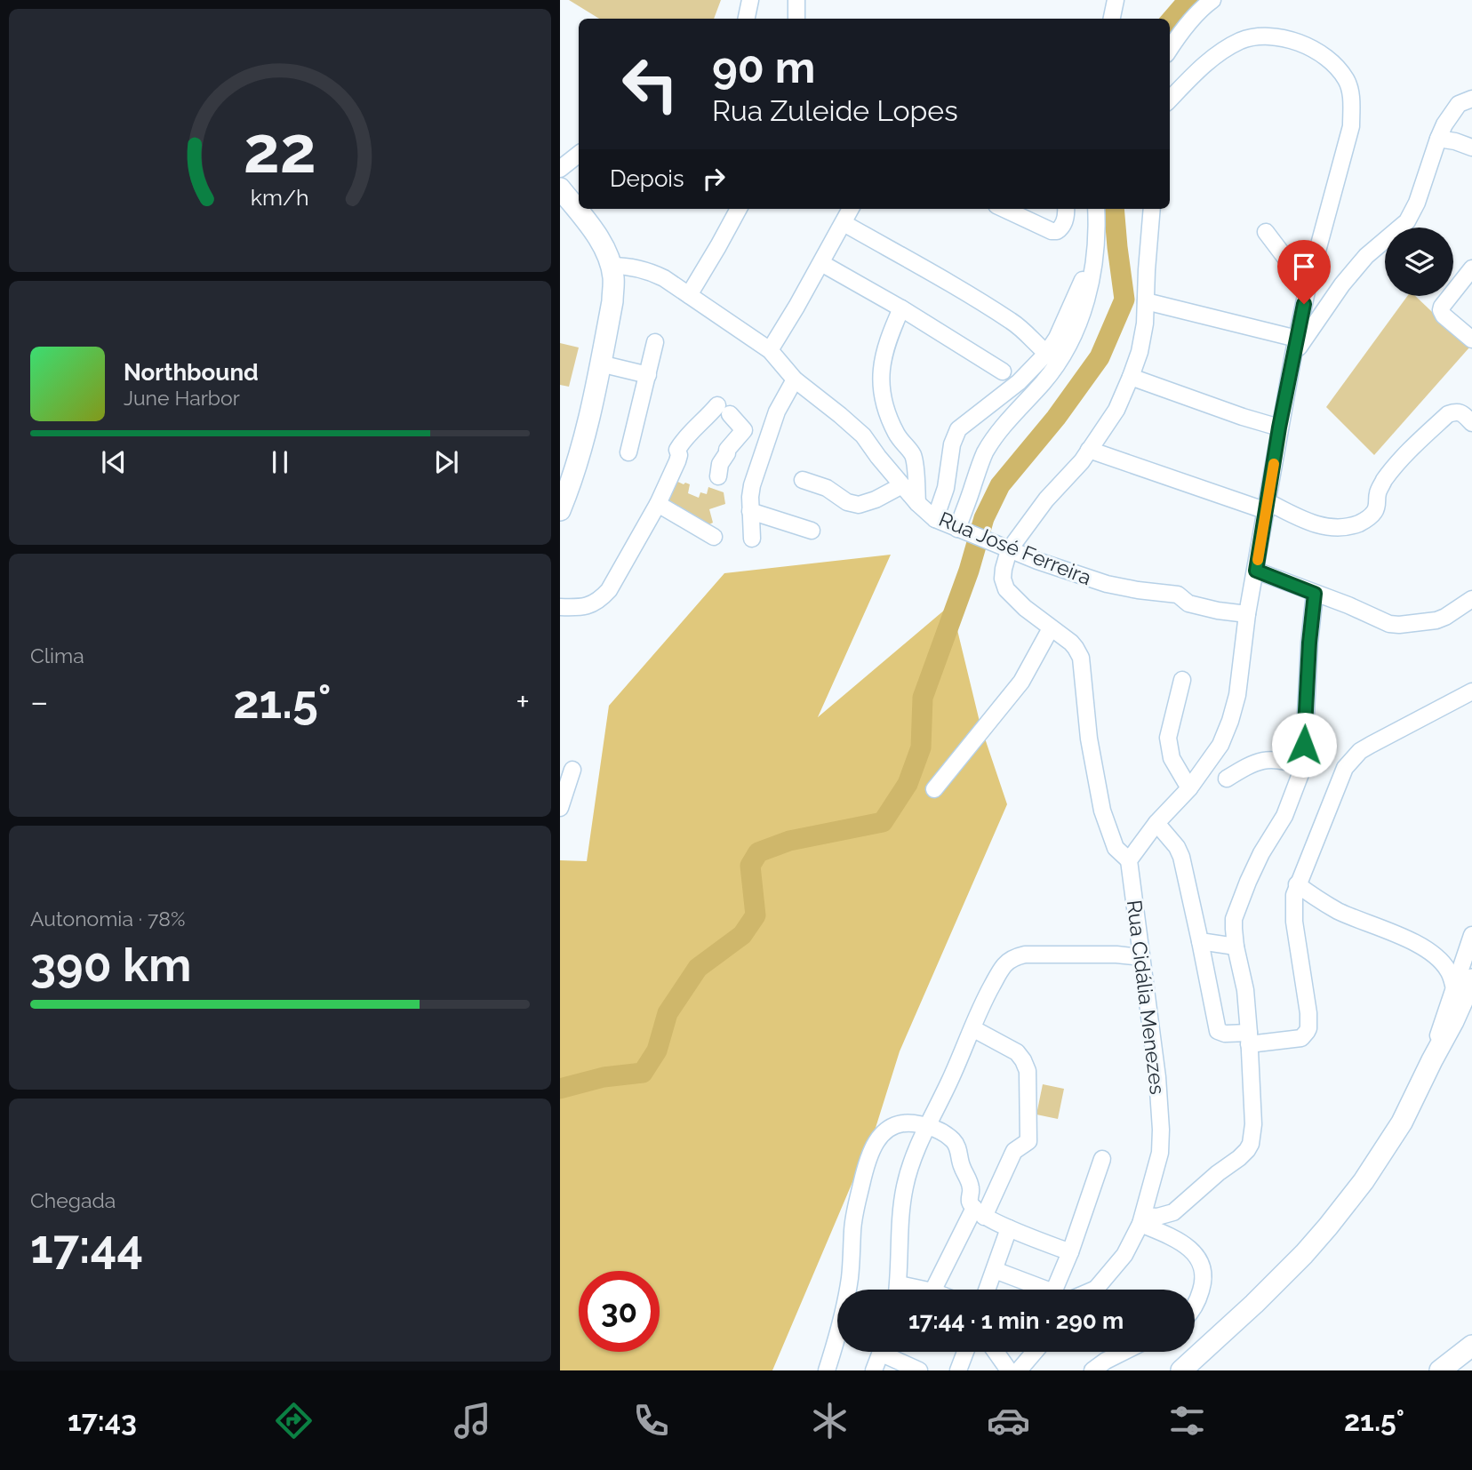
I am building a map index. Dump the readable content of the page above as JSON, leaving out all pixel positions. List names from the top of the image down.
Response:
{
  "streets": {
    "street": ["Rua José Ferreira", "Rua Cidália Menezes"]
  },
  "page": {
    "turn": ["90 m", "Rua Zuleide Lopes"],
    "then": "Depois",
    "song": ["Northbound", "June Harbor"],
    "tile": [
      "Clima",
      ["Autonomia · 78%", "390 km"],
      ["Chegada", "17:44"]
    ],
    "heat": ["−", "21.5°", "+"],
    "limit": "30",
    "trip": "17:44 · 1 min · 290 m",
    "tabs": ["17:43", "21.5°"],
    "gauge": ["22", "km/h"]
  }
}
